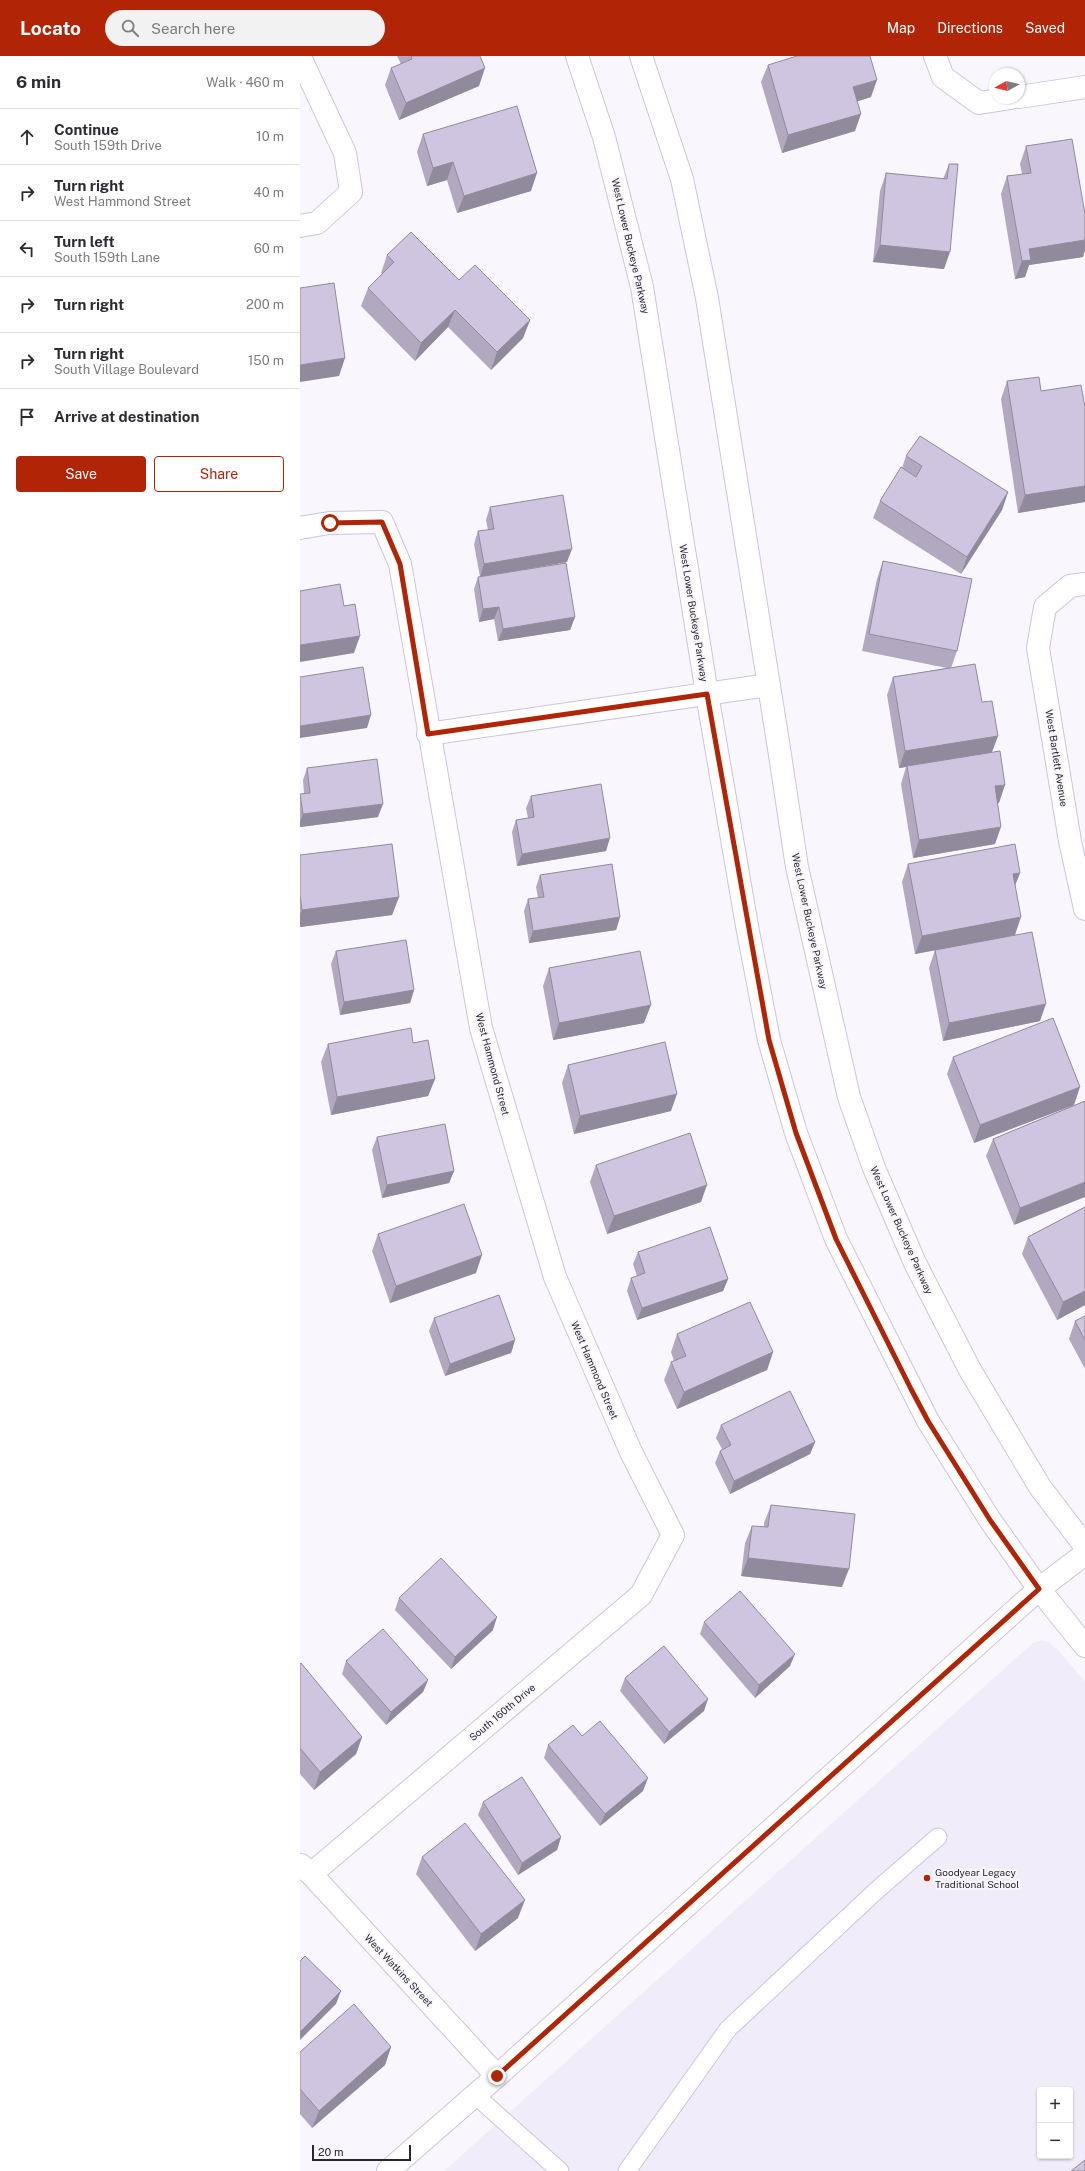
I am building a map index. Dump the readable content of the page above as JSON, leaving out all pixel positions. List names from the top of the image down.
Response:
{
  "streets": {
    "street": [
      "West Lower Buckeye Parkway",
      "West Bartlett Avenue",
      "West Hammond Street",
      "South 160th Drive",
      "West Watkins Street"
    ]
  },
  "crossings": [
    ["West Hammond Street", "South 160th Drive"],
    ["South 160th Drive", "West Watkins Street"]
  ],
  "places": ["Goodyear Legacy Traditional School"],
  "scale_bar": "20 m",
  "north": "left",
  "page": {
    "header": "Locato",
    "search": "Search here",
    "nav": ["Map", "Directions", "Saved"],
    "heading": ["6 min", "Walk · 460 m"],
    "list": [
      ["Continue", "South 159th Drive", "10 m"],
      ["Turn right", "West Hammond Street", "40 m"],
      ["Turn left", "South 159th Lane", "60 m"],
      ["Turn right", "200 m"],
      ["Turn right", "South Village Boulevard", "150 m"],
      "Arrive at destination"
    ],
    "buttons": ["Save", "Share"],
    "map_buttons": ["+", "−"],
    "scale": "20 m"
  }
}
